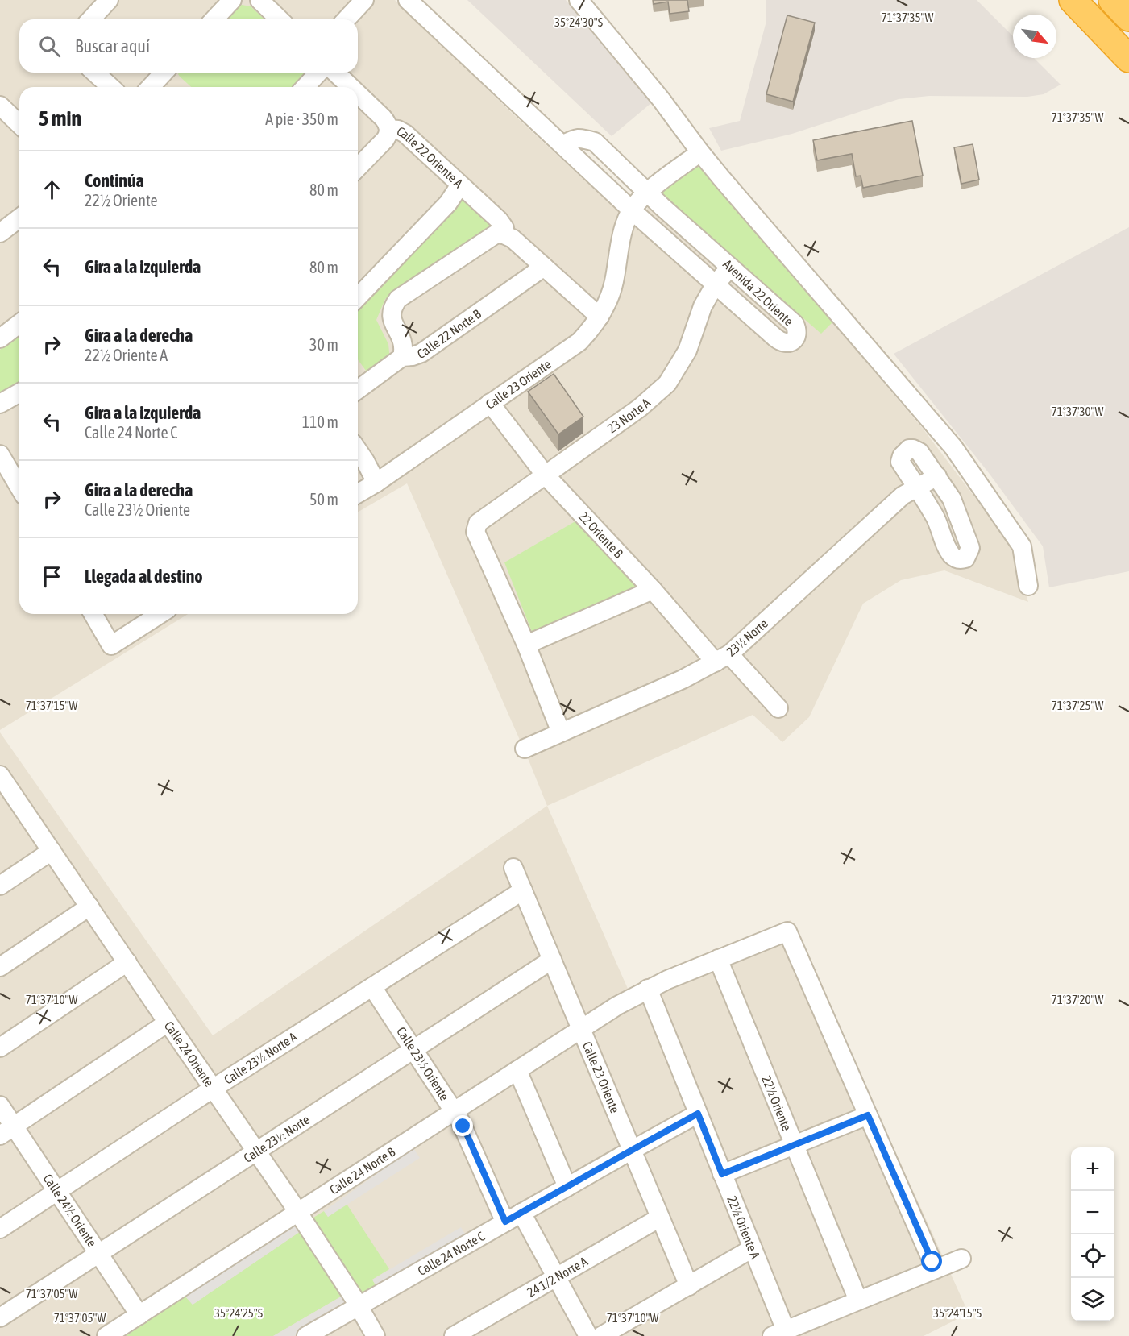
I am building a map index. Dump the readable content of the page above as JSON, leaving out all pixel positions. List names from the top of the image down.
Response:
{
  "streets": {
    "street": [
      "Calle 22 Oriente A",
      "Avenida 22 Oriente",
      "Calle 22 Norte B",
      "Calle 23 Oriente",
      "23 Norte A",
      "22 Oriente B",
      "23½ Norte",
      "Calle 24 Oriente",
      "Calle 23½ Norte A",
      "Calle 23½ Oriente",
      "22½ Oriente",
      "Calle 23½ Norte",
      "Calle 24 Norte B",
      "Calle 24½ Oriente",
      "22½ Oriente A",
      "Calle 24 Norte C",
      "24 1/2 Norte A"
    ]
  },
  "crossings": [
    ["Avenida 22 Oriente", "Calle 23 Oriente"],
    ["Avenida 22 Oriente", "23 Norte A"],
    ["Calle 23 Oriente", "22 Oriente B"],
    ["Calle 23 Oriente", "Calle 23½ Norte A"],
    ["Calle 23 Oriente", "Calle 23½ Norte"],
    ["Calle 23 Oriente", "Calle 24 Norte B"],
    ["Calle 23 Oriente", "Calle 24 Norte C"],
    ["Calle 23 Oriente", "24 1/2 Norte A"],
    ["23 Norte A", "22 Oriente B"],
    ["22 Oriente B", "23½ Norte"],
    ["Calle 24 Oriente", "Calle 23½ Norte A"],
    ["Calle 24 Oriente", "Calle 23½ Norte"],
    ["Calle 24 Oriente", "Calle 24 Norte B"],
    ["Calle 24 Oriente", "Calle 24 Norte C"],
    ["Calle 23½ Norte A", "Calle 23½ Oriente"],
    ["Calle 23½ Norte A", "Calle 24½ Oriente"],
    ["Calle 23½ Oriente", "Calle 23½ Norte"],
    ["Calle 23½ Oriente", "Calle 24 Norte B"],
    ["Calle 23½ Oriente", "Calle 24 Norte C"],
    ["22½ Oriente", "Calle 24 Norte B"],
    ["Calle 23½ Norte", "Calle 24½ Oriente"],
    ["Calle 24 Norte B", "Calle 24½ Oriente"],
    ["Calle 24 Norte B", "22½ Oriente A"],
    ["22½ Oriente A", "Calle 24 Norte C"]
  ],
  "north": "bottom right",
  "page": {
    "search": "Buscar aquí",
    "heading": ["5 min", "A pie · 350 m"],
    "list": [
      ["Continúa", "22½ Oriente", "80 m"],
      ["Gira a la izquierda", "80 m"],
      ["Gira a la derecha", "22½ Oriente A", "30 m"],
      ["Gira a la izquierda", "Calle 24 Norte C", "110 m"],
      ["Gira a la derecha", "Calle 23½ Oriente", "50 m"],
      "Llegada al destino"
    ],
    "map_buttons": ["+", "−"]
  },
  "coordinates": [
    "71°37'35\"W",
    "35°24'30\"S",
    "71°37'30\"W",
    "71°37'15\"W",
    "71°37'25\"W",
    "71°37'10\"W",
    "71°37'20\"W",
    "71°37'05\"W",
    "35°24'25\"S",
    "35°24'15\"S"
  ]
}
